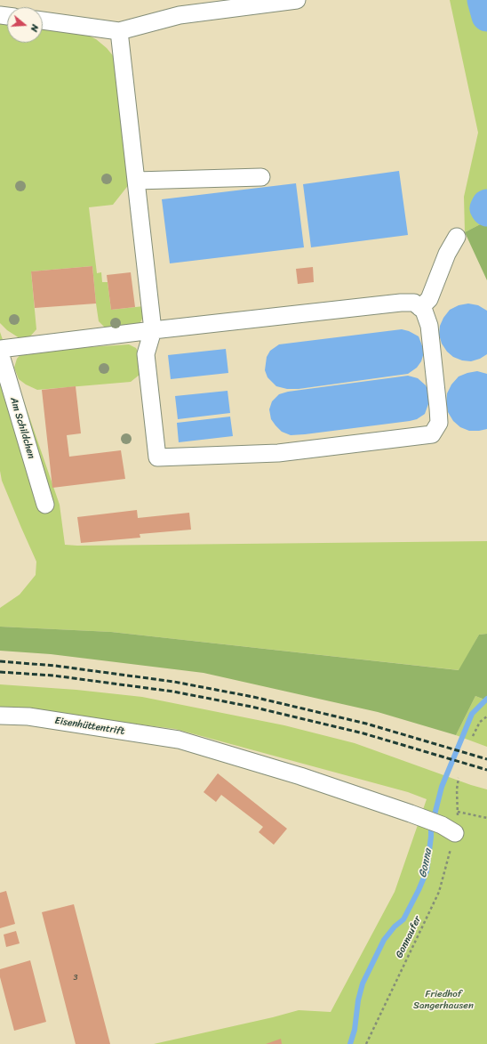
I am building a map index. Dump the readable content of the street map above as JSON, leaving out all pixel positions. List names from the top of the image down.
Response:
{
  "streets": {
    "street": ["Am Schildchen", "Eisenhüttentrift"],
    "path": ["Gonnaufer"]
  },
  "crossings": [
    ["Eisenhüttentrift", "Gonnaufer"]
  ],
  "water": ["Gonna"],
  "parks": ["Friedhof Sangerhausen"],
  "house_numbers": ["3"],
  "north": "right"
}
